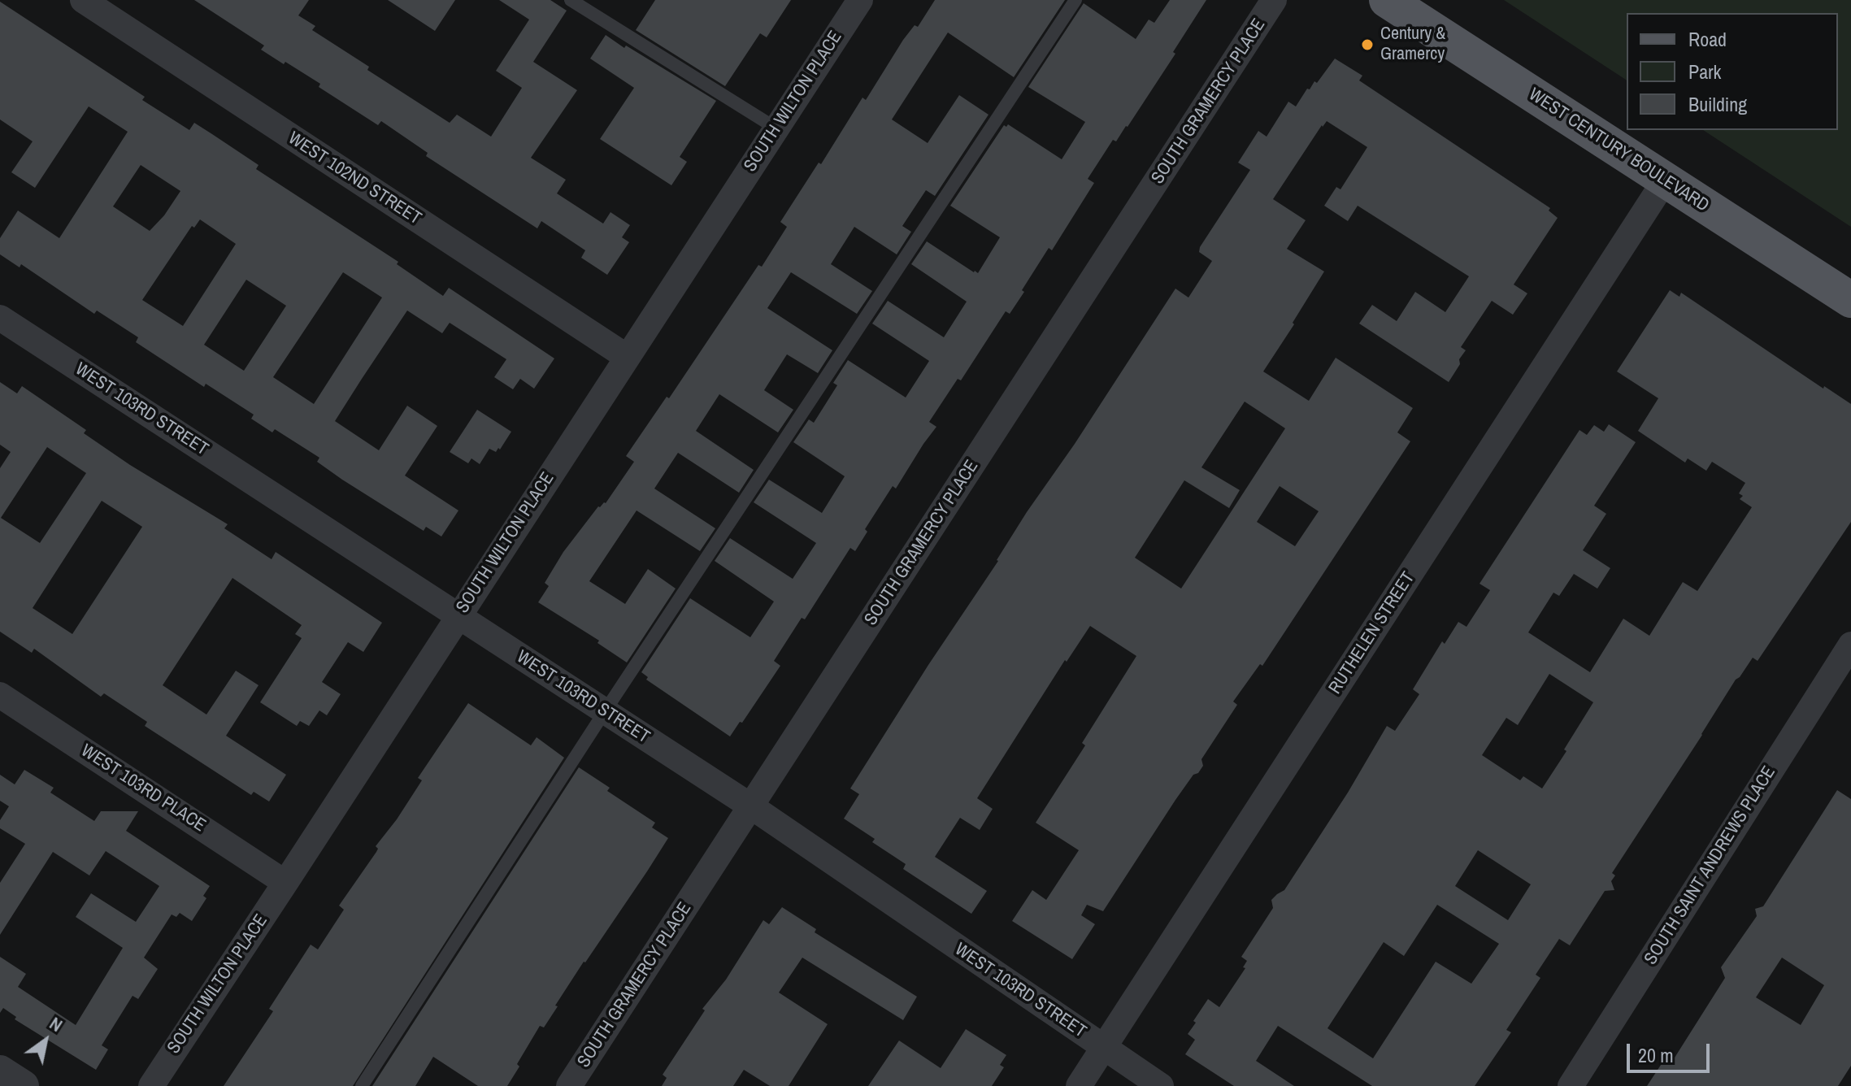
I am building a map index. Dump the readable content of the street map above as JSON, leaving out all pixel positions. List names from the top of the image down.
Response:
{
  "streets": {
    "main road": ["WEST CENTURY BOULEVARD"],
    "street": [
      "SOUTH WILTON PLACE",
      "SOUTH GRAMERCY PLACE",
      "WEST 102ND STREET",
      "WEST 103RD STREET",
      "RUTHELEN STREET",
      "WEST 103RD PLACE",
      "SOUTH SAINT ANDREWS PLACE"
    ]
  },
  "crossings": [
    ["SOUTH WILTON PLACE", "WEST 102ND STREET"],
    ["SOUTH WILTON PLACE", "WEST 103RD STREET"],
    ["SOUTH WILTON PLACE", "WEST 103RD PLACE"],
    ["SOUTH GRAMERCY PLACE", "WEST 103RD STREET"],
    ["WEST CENTURY BOULEVARD", "RUTHELEN STREET"],
    ["WEST 103RD STREET", "RUTHELEN STREET"]
  ],
  "places": ["Century & Gramercy"],
  "legend": ["Road", "Park", "Building"],
  "scale_bar": "20 m",
  "north": "top right"
}
